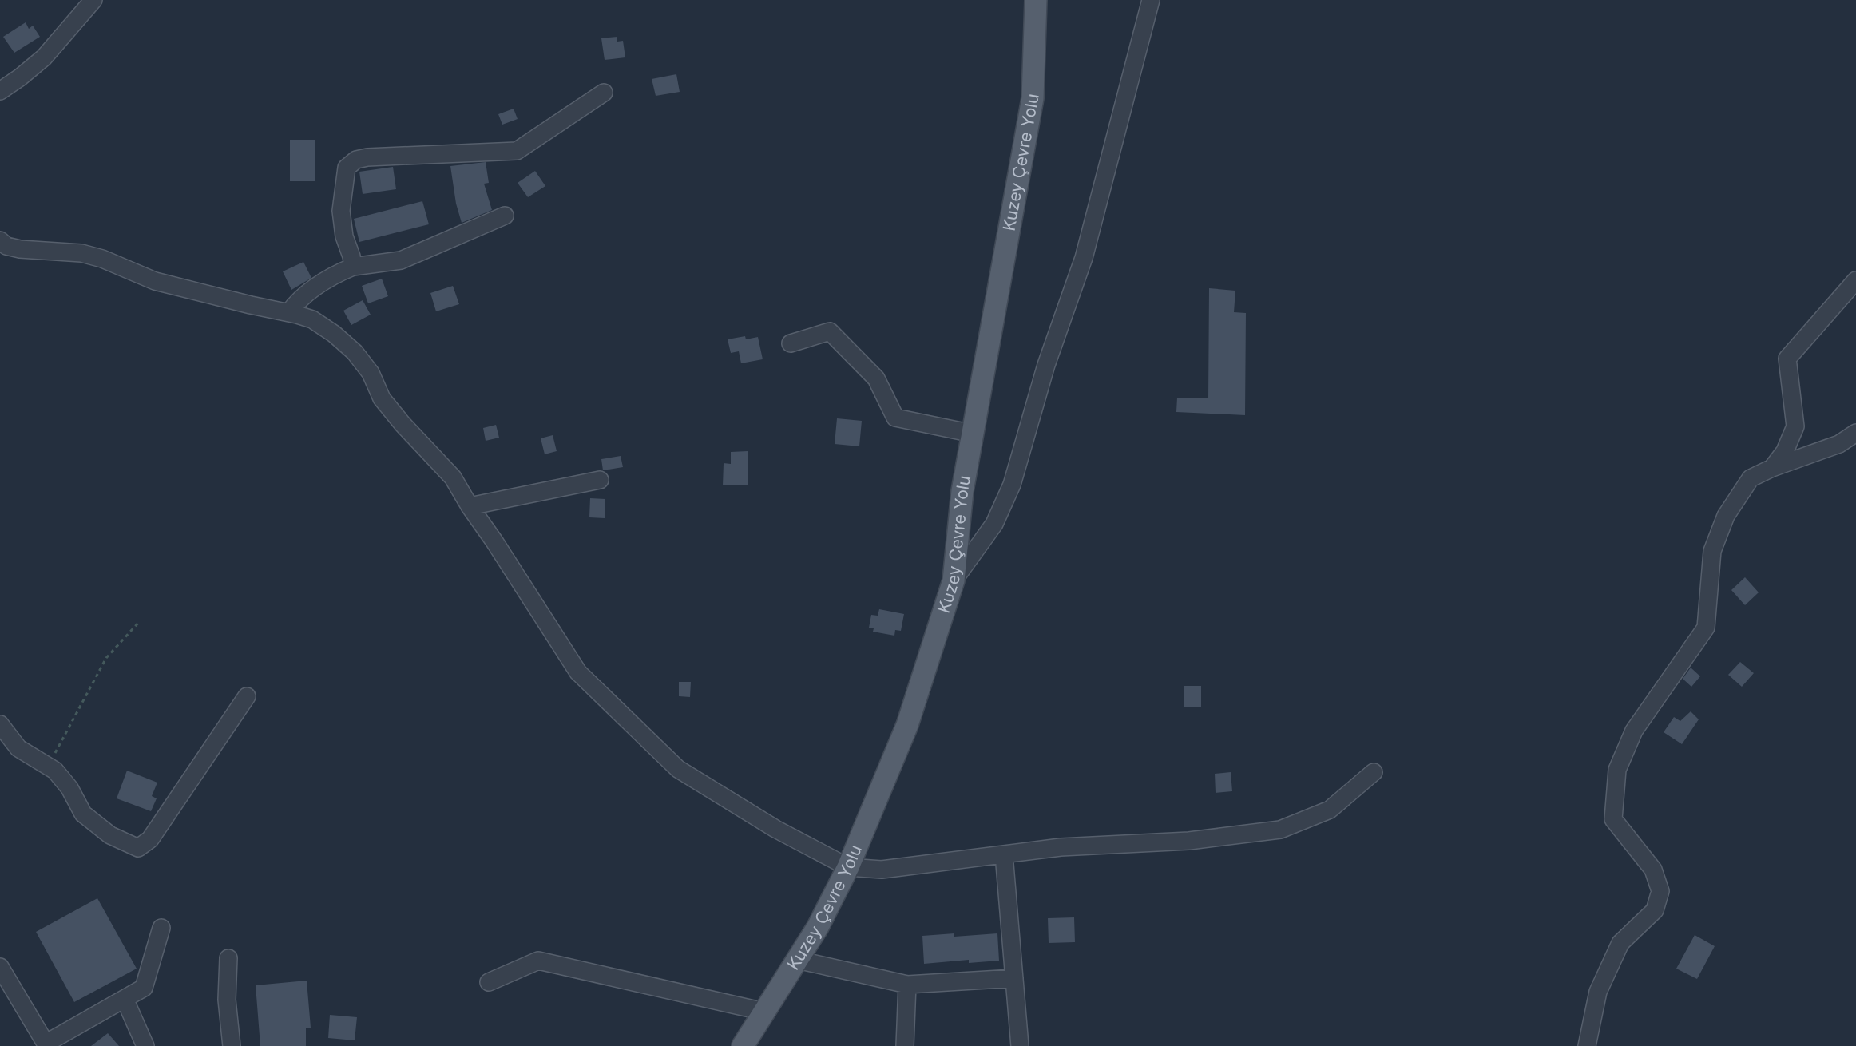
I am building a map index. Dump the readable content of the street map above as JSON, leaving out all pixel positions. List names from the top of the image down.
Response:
{
  "streets": {
    "main road": ["Kuzey Çevre Yolu"]
  }
}
